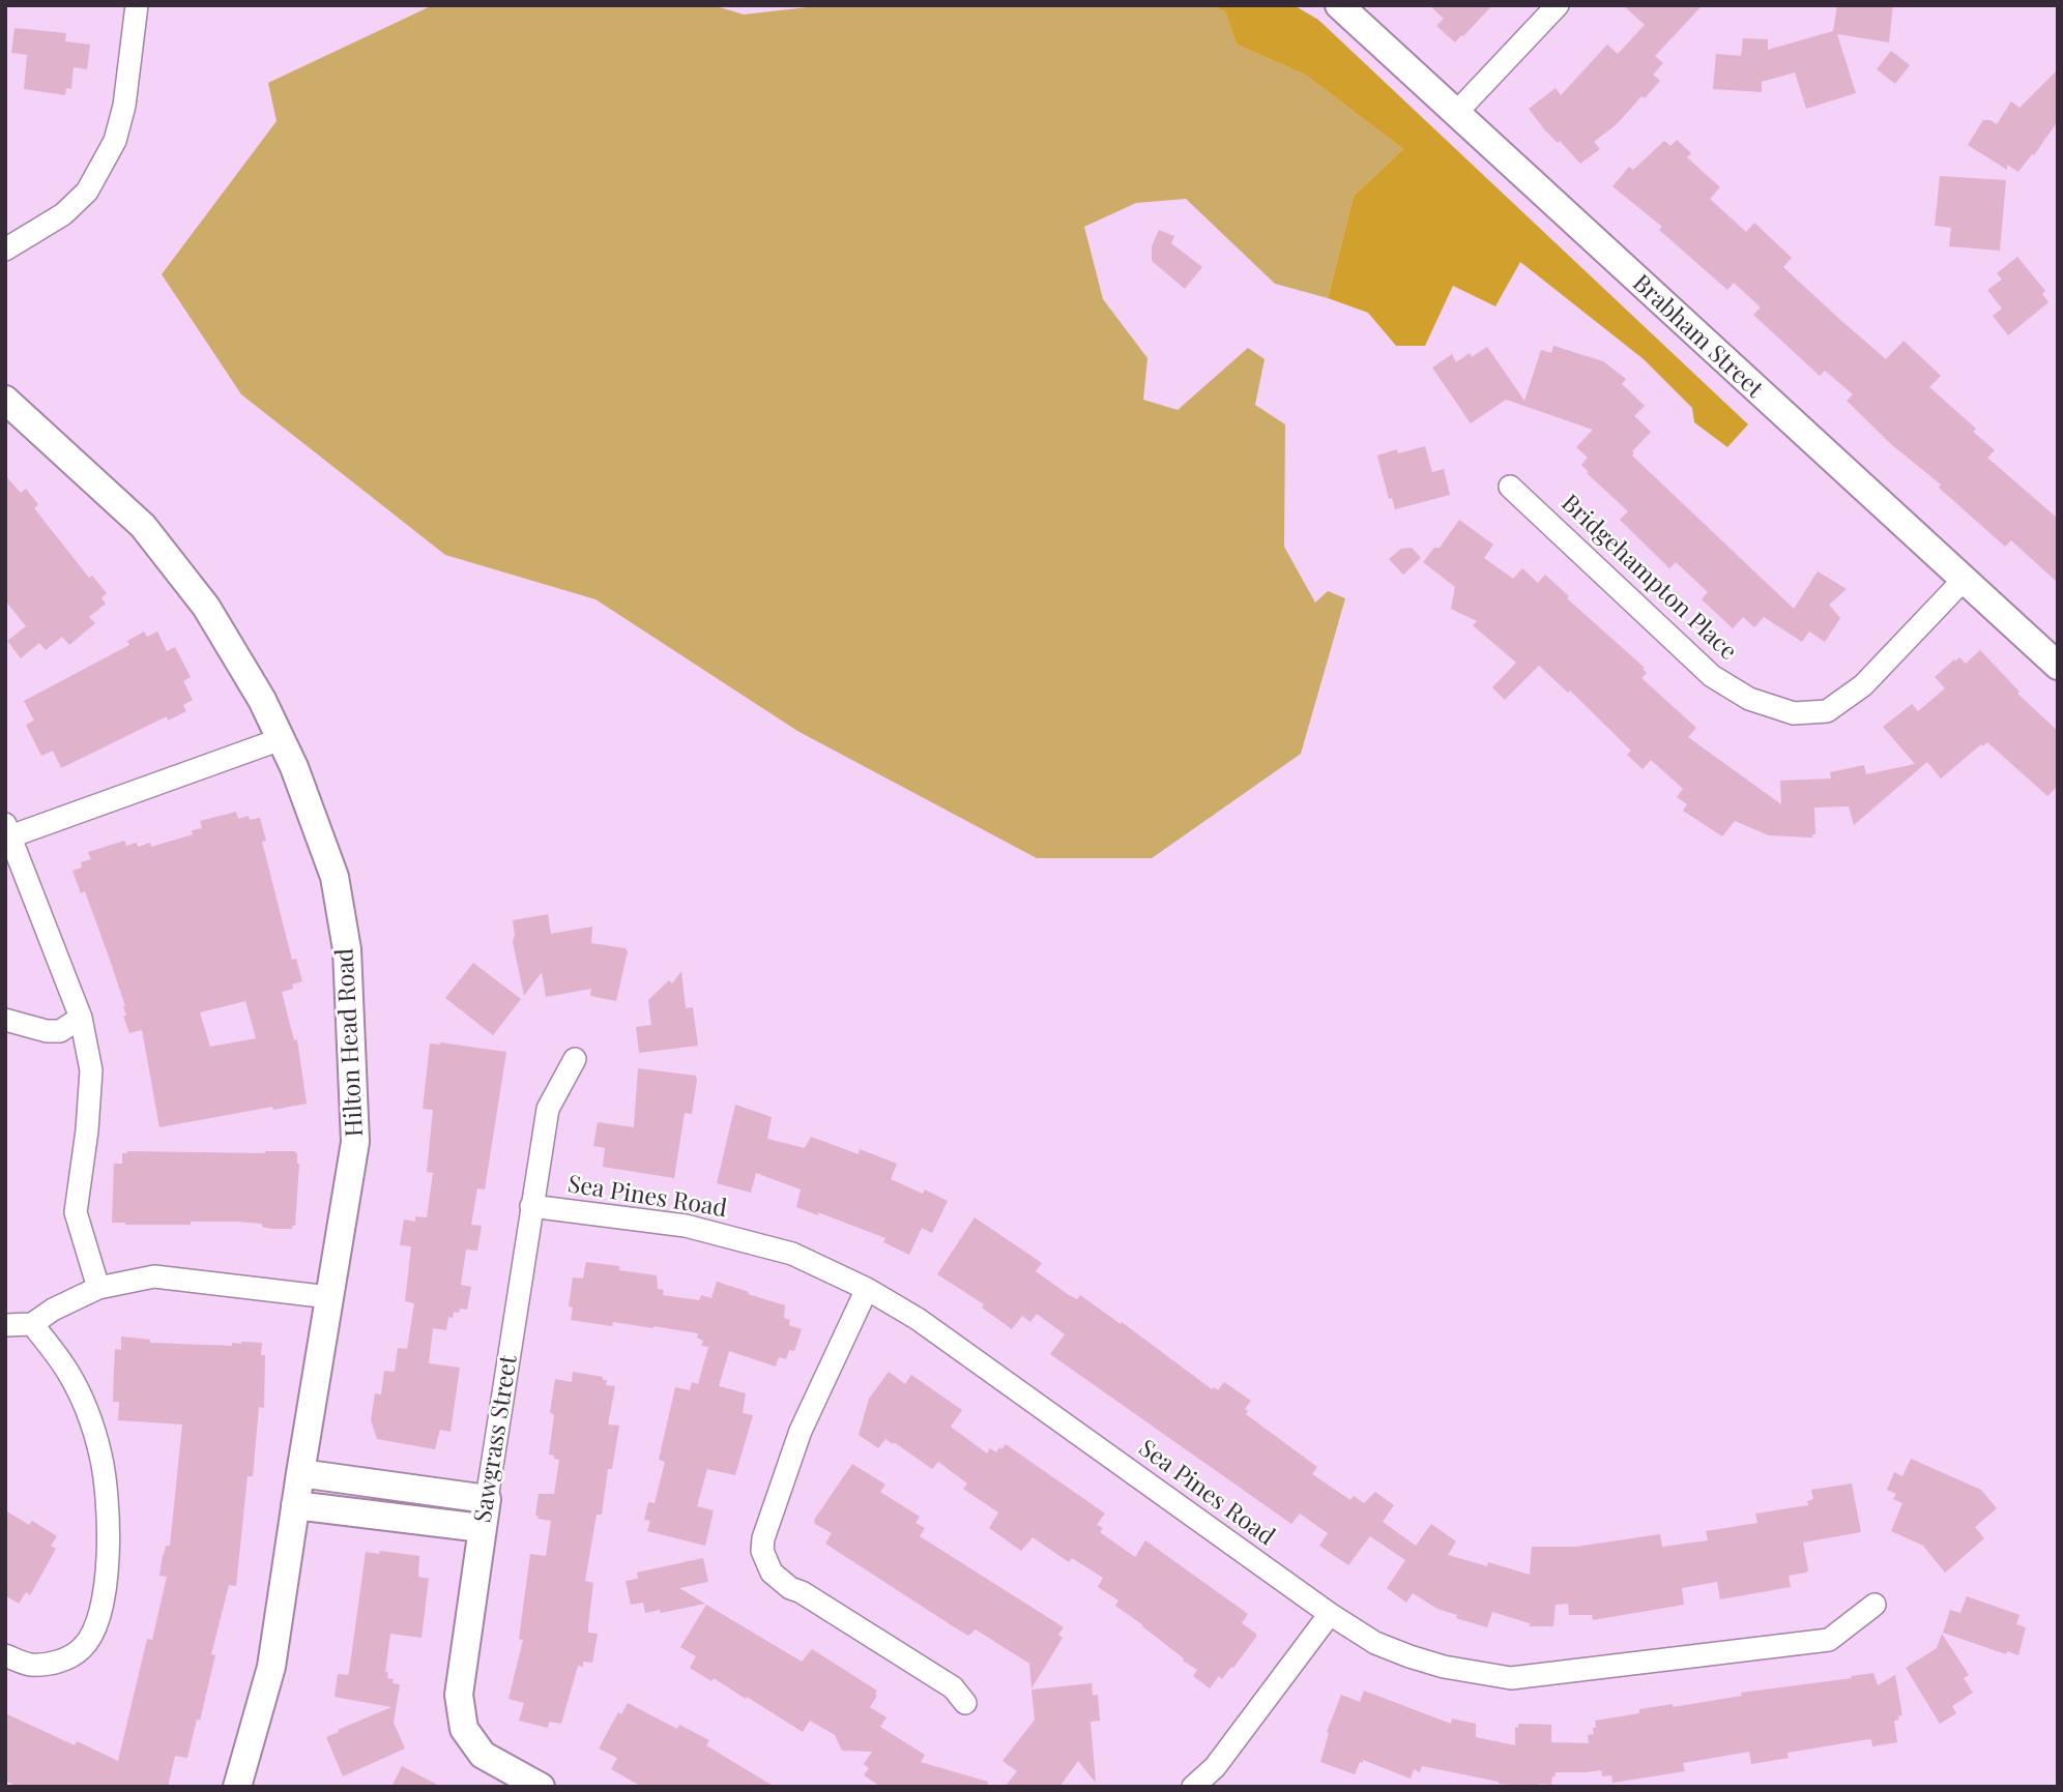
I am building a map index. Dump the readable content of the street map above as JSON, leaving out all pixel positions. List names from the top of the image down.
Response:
{
  "streets": {
    "street": [
      "Brabham Street",
      "Bridgehampton Place",
      "Hilton Head Road",
      "Sea Pines Road",
      "Sawgrass Street"
    ]
  },
  "crossings": [
    ["Brabham Street", "Bridgehampton Place"],
    ["Sea Pines Road", "Sawgrass Street"]
  ]
}
